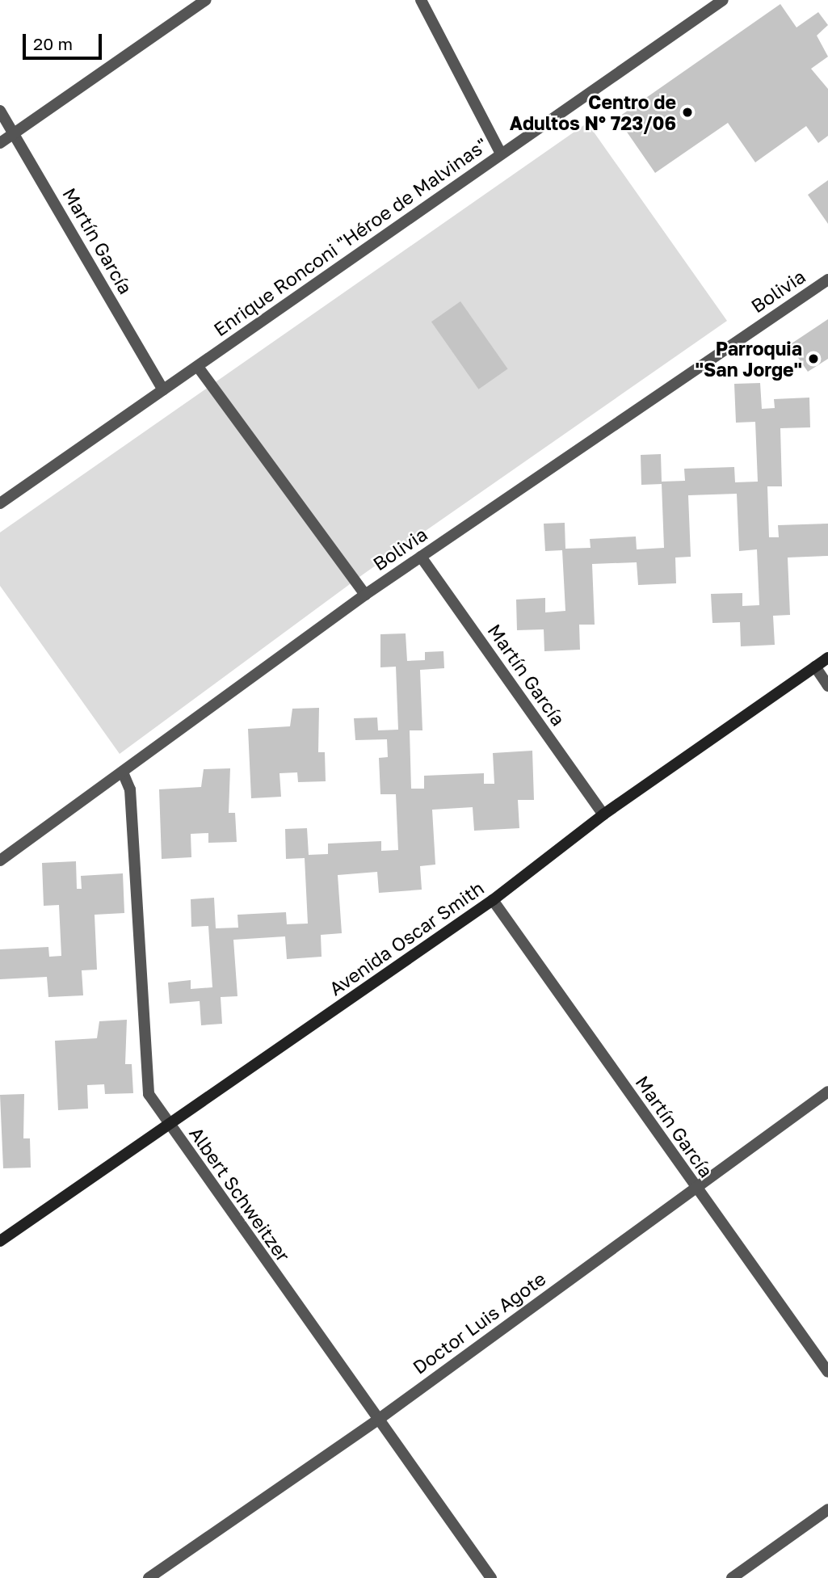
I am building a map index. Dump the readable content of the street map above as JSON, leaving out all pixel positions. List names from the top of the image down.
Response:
{
  "streets": {
    "main road": ["Avenida Oscar Smith"],
    "street": [
      "Enrique Ronconi \"Héroe de Malvinas\"",
      "Martín García",
      "Bolivia",
      "Albert Schweitzer",
      "Doctor Luis Agote"
    ]
  },
  "crossings": [
    ["Enrique Ronconi \"Héroe de Malvinas\"", "Martín García"],
    ["Martín García", "Bolivia"],
    ["Martín García", "Avenida Oscar Smith"],
    ["Martín García", "Doctor Luis Agote"],
    ["Bolivia", "Albert Schweitzer"],
    ["Avenida Oscar Smith", "Albert Schweitzer"],
    ["Albert Schweitzer", "Doctor Luis Agote"]
  ],
  "places": ["Centro de Adultos N° 723/06", "Parroquia \"San Jorge\""],
  "scale_bar": "20 m"
}
